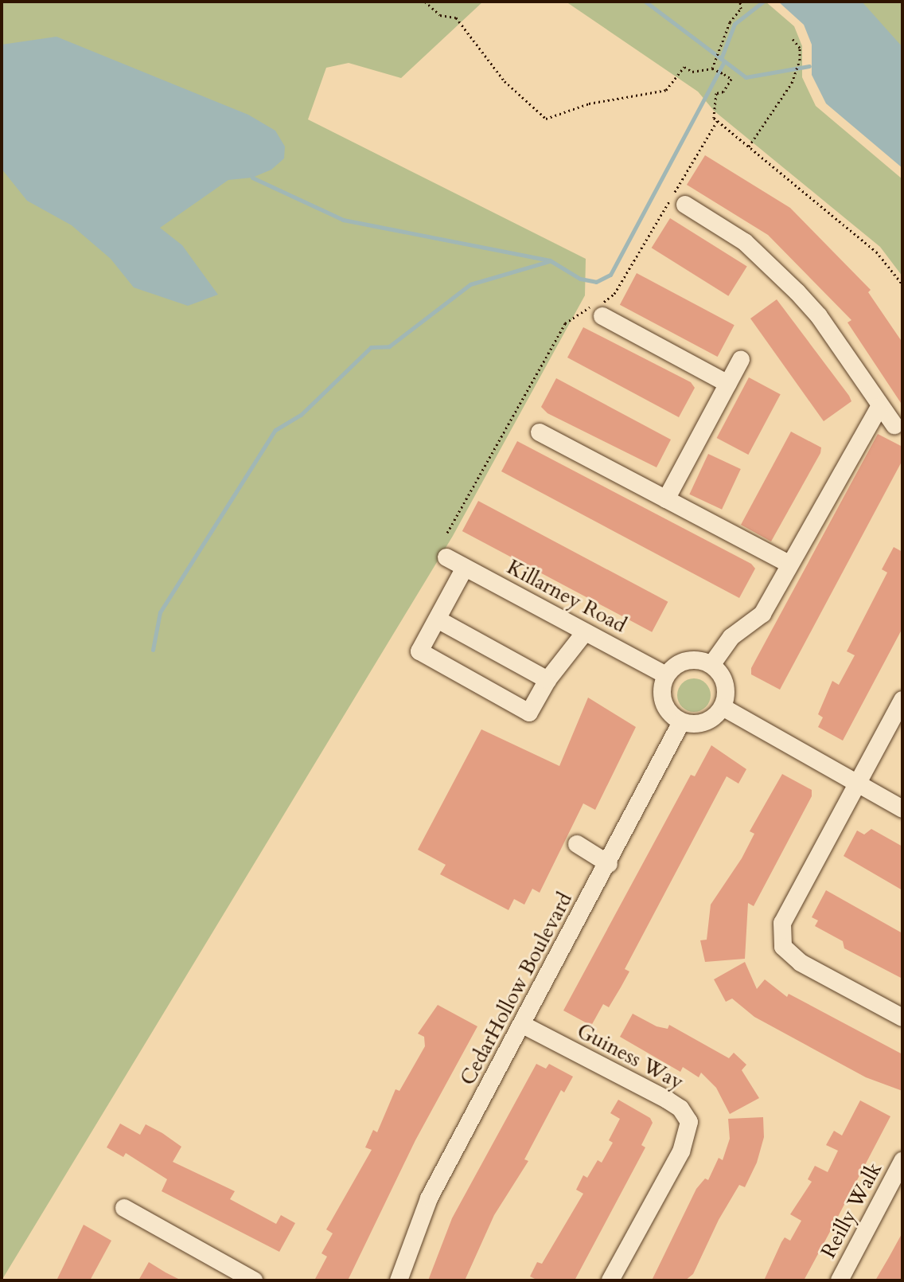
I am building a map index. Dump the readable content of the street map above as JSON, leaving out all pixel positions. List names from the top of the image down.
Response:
{
  "streets": {
    "street": [
      "Killarney Road",
      "CedarHollow Boulevard",
      "Guiness Way",
      "Reilly Walk"
    ]
  },
  "crossings": [
    ["Killarney Road", "CedarHollow Boulevard"],
    ["CedarHollow Boulevard", "Guiness Way"]
  ]
}
